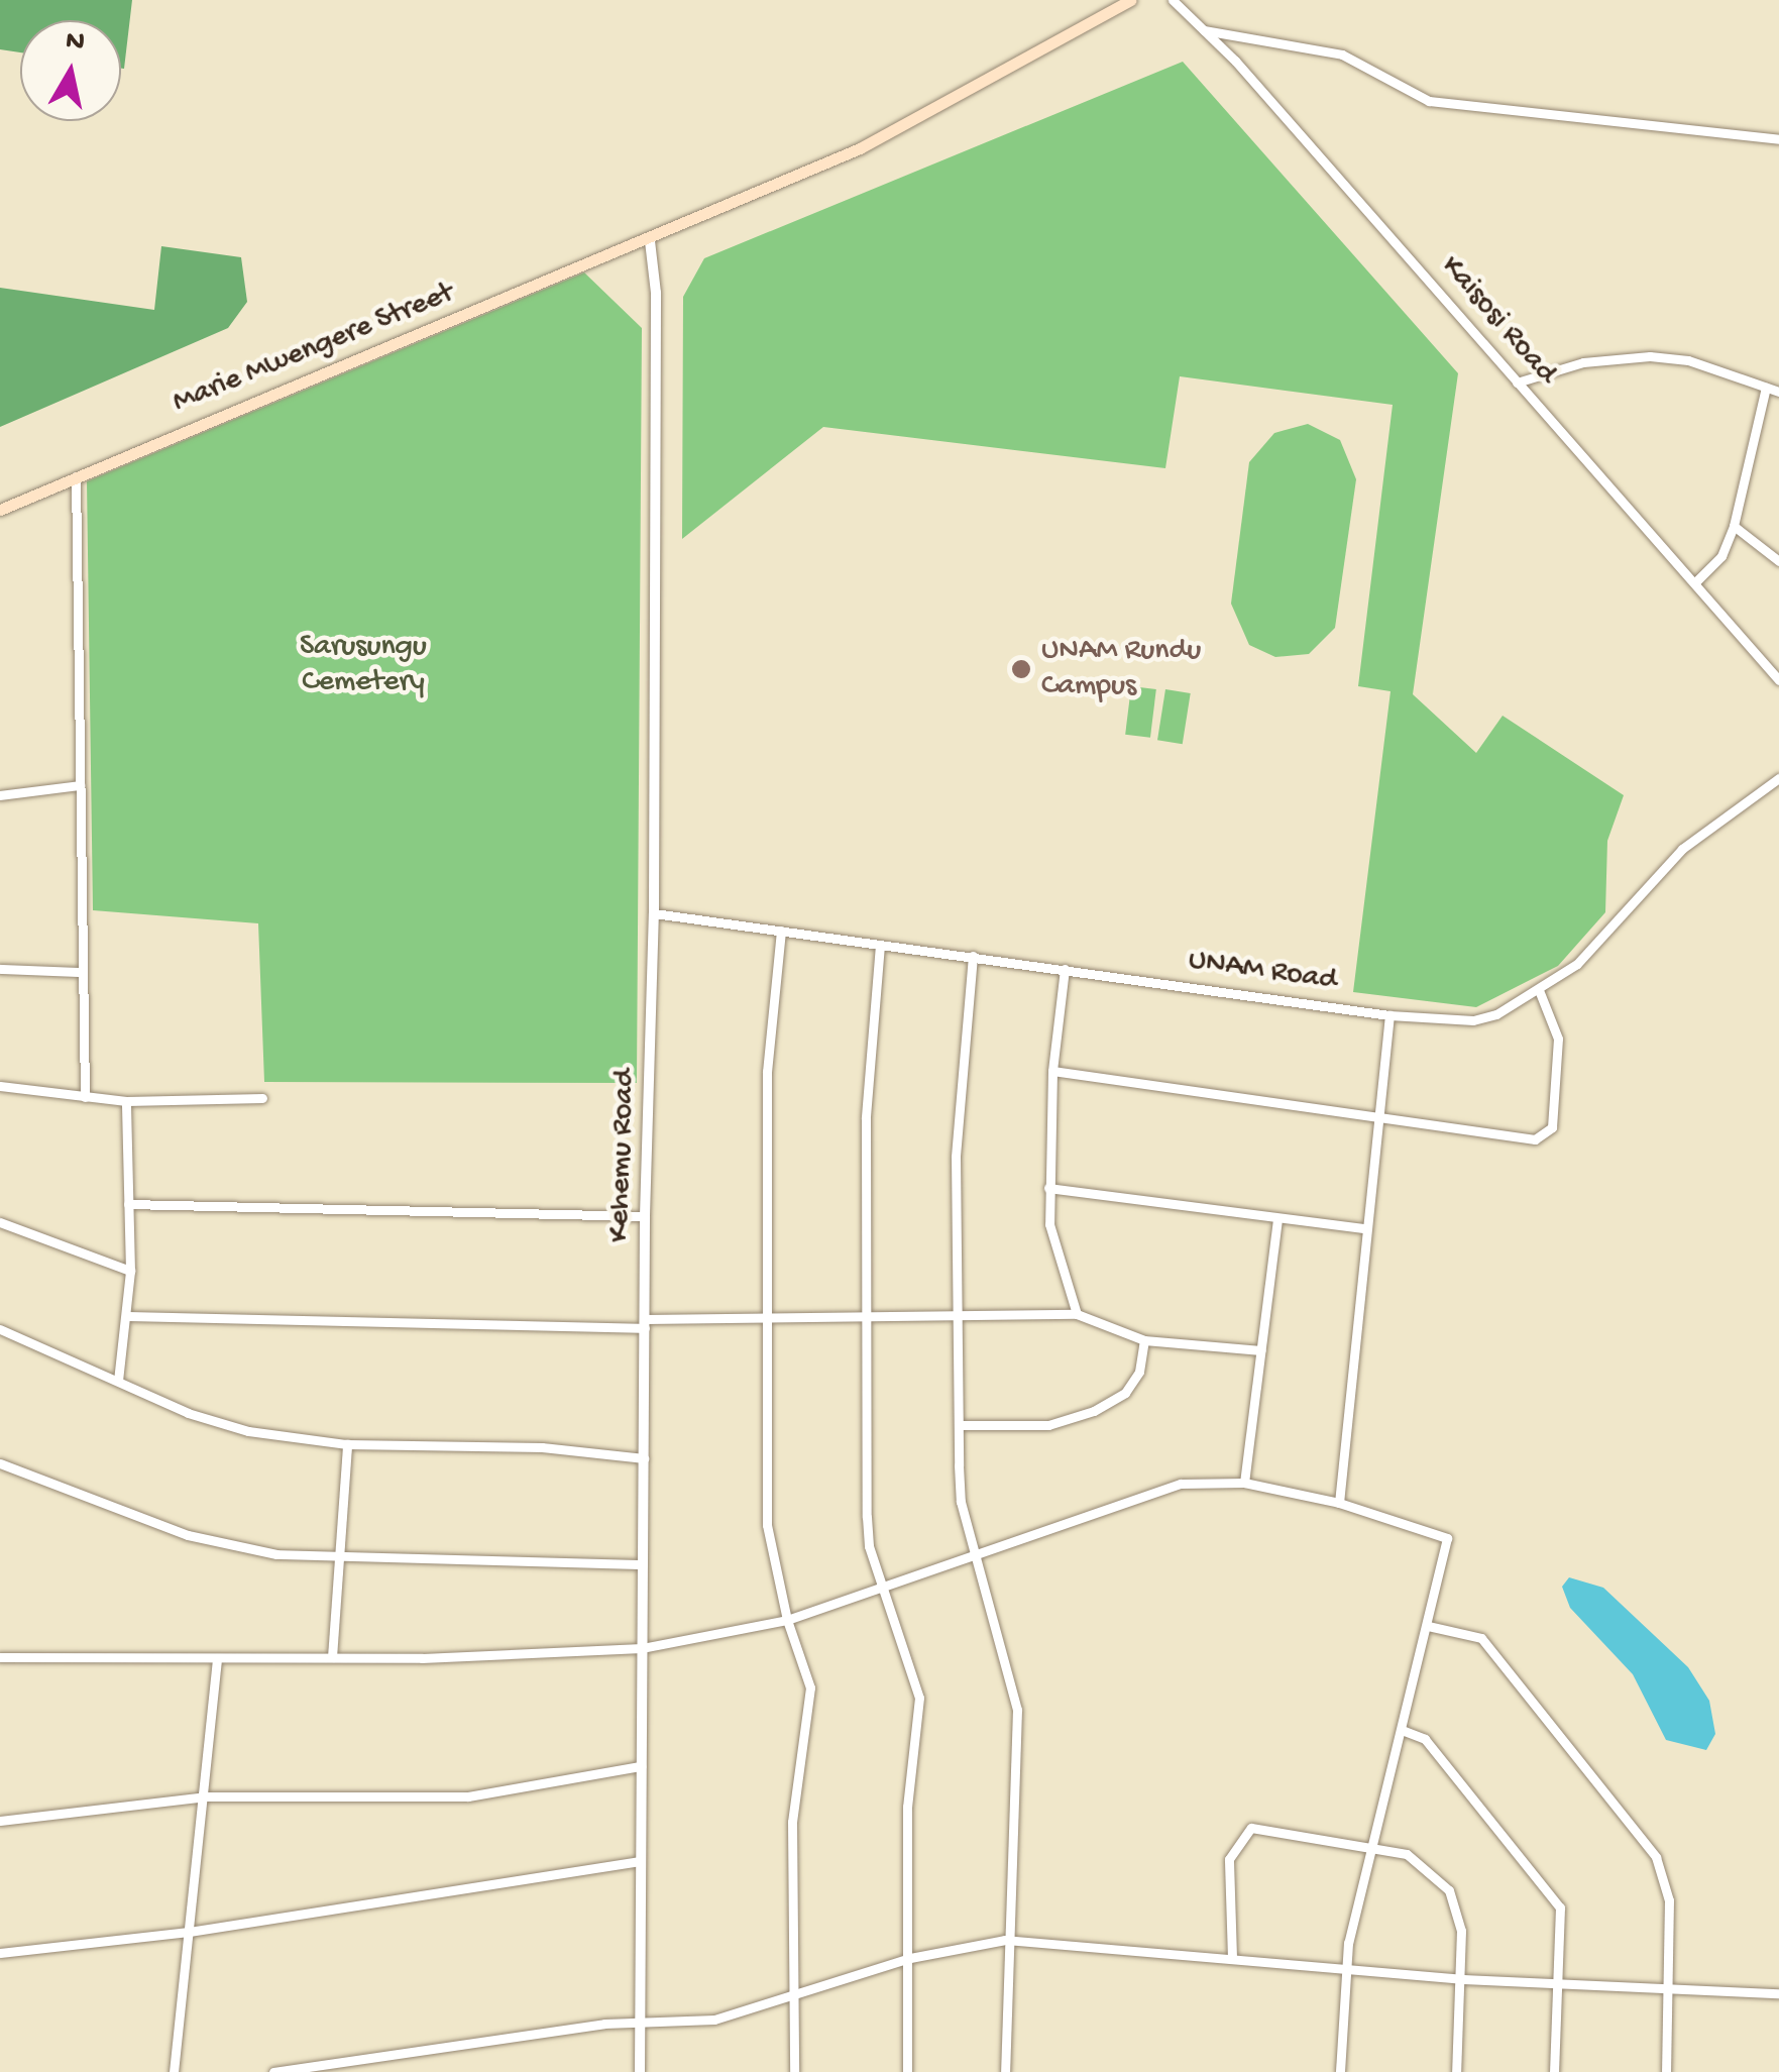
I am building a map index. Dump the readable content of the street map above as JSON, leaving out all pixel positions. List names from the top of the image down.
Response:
{
  "streets": {
    "main road": ["Marie Mwengere Street"],
    "street": ["Kaisosi Road", "UNAM Road", "Kehemu Road"]
  },
  "crossings": [
    ["Marie Mwengere Street", "Kehemu Road"],
    ["UNAM Road", "Kehemu Road"]
  ],
  "parks": ["Sarusungu Cemetery"],
  "places": ["UNAM Rundu Campus"],
  "north": "top"
}
